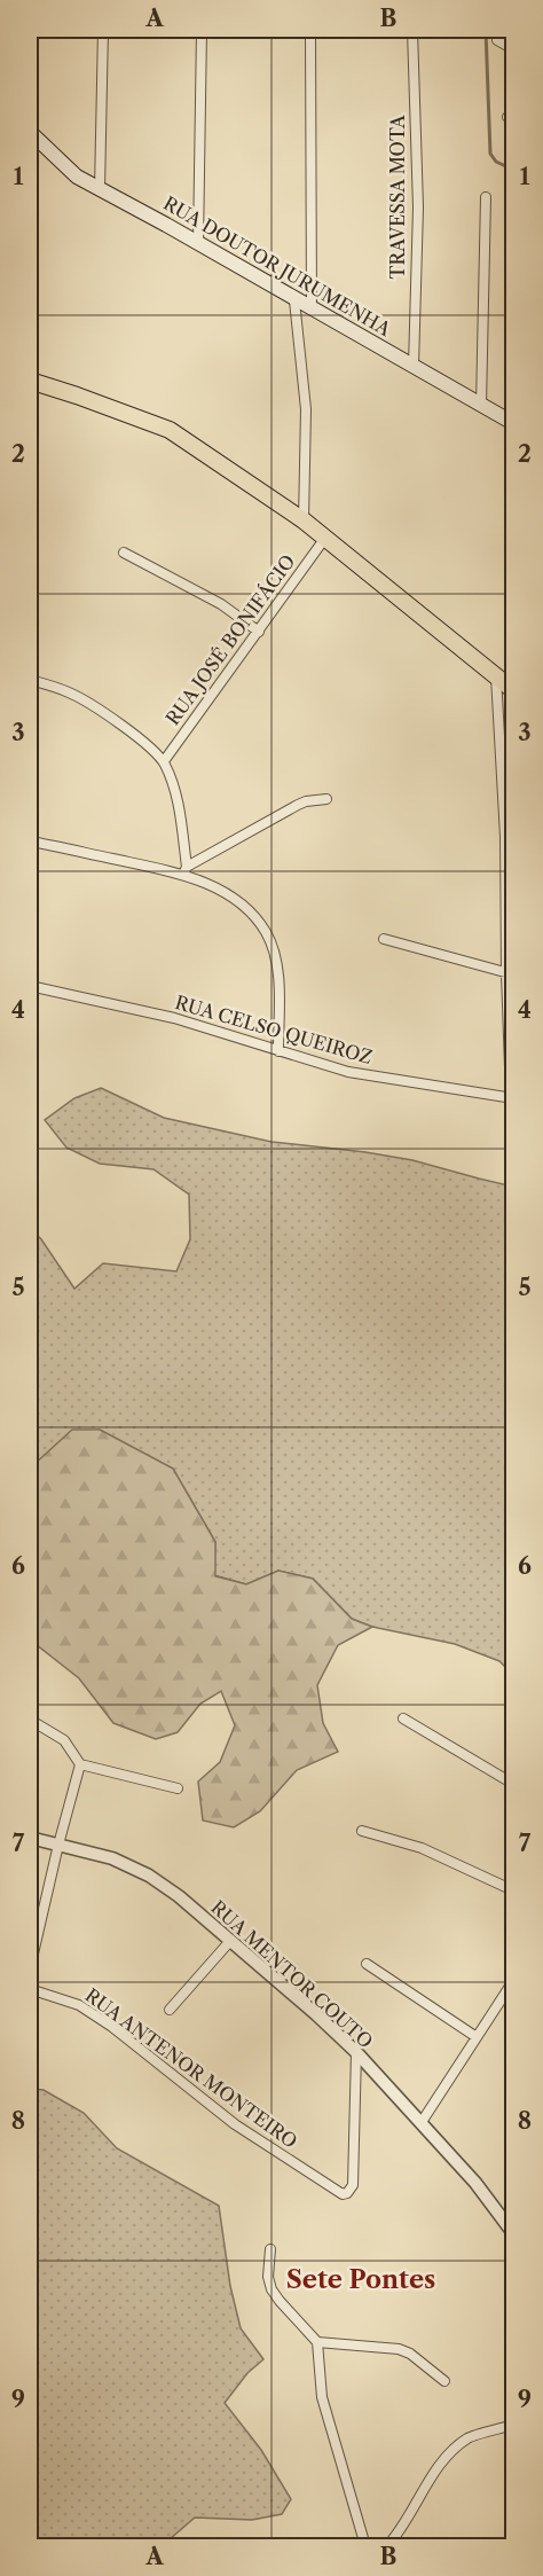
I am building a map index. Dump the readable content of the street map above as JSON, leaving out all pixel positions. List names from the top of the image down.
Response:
{
  "streets": {
    "main road": ["RUA DOUTOR JURUMENHA"],
    "street": [
      "TRAVESSA MOTA",
      "RUA JOSÉ BONIFÁCIO",
      "RUA CELSO QUEIROZ",
      "RUA MENTOR COUTO",
      "RUA ANTENOR MONTEIRO"
    ]
  },
  "crossings": [
    ["TRAVESSA MOTA", "RUA DOUTOR JURUMENHA"],
    ["RUA MENTOR COUTO", "RUA ANTENOR MONTEIRO"]
  ],
  "districts": ["Sete Pontes"],
  "grid": {
    "columns": ["A", "B"],
    "rows": [
      "1",
      "2",
      "3",
      "4",
      "5",
      "6",
      "7",
      "8",
      "9"
    ]
  }
}
